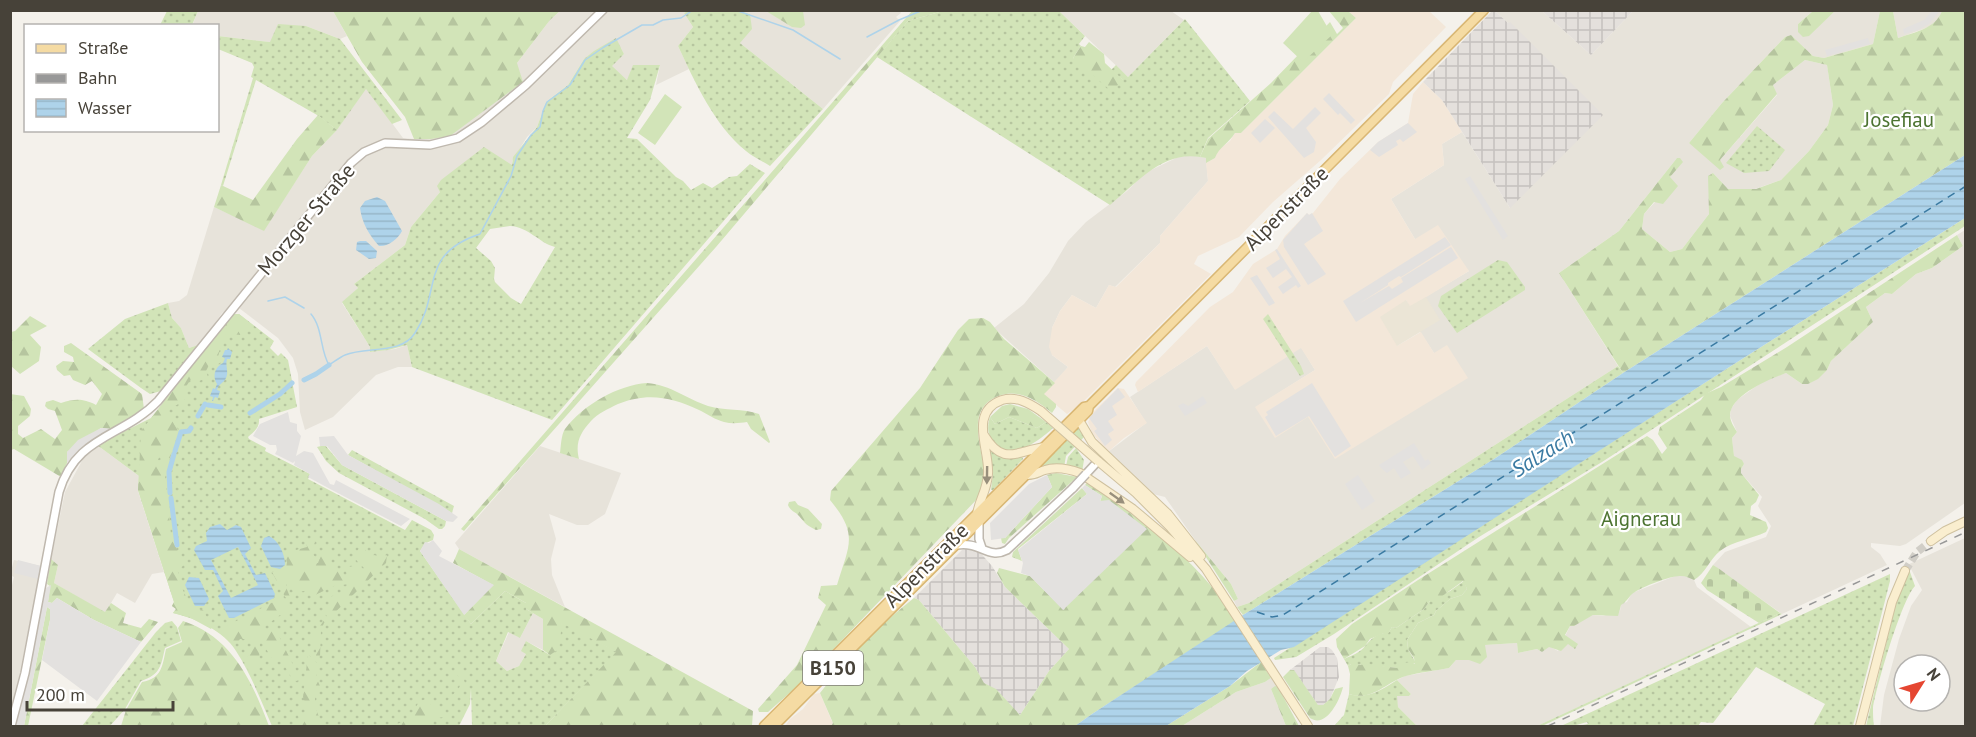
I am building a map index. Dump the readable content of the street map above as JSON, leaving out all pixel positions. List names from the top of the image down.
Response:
{
  "streets": {
    "main road": ["Alpenstraße", "B150"],
    "street": ["Morzger Straße"]
  },
  "water": ["Salzach"],
  "parks": ["Josefiau", "Aignerau"],
  "legend": ["Straße", "Bahn", "Wasser"],
  "scale_bar": "200 m",
  "north": "top right"
}
